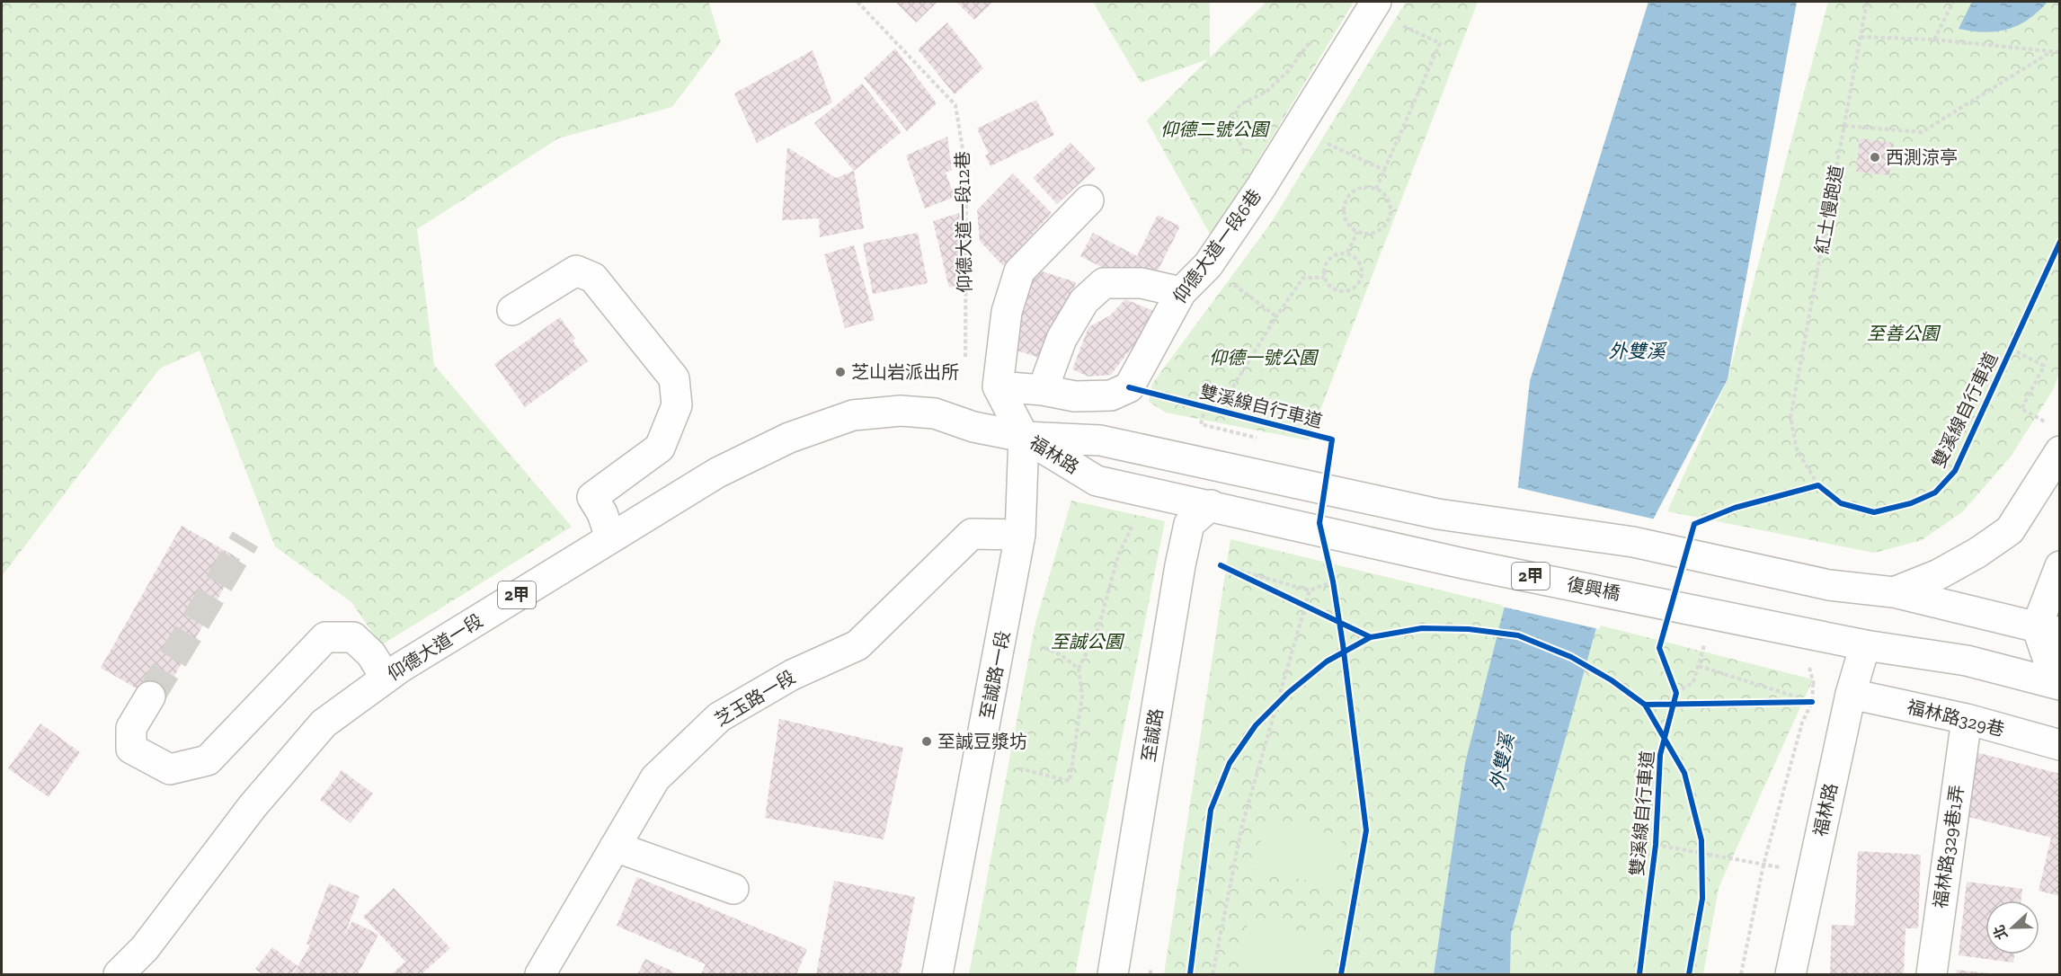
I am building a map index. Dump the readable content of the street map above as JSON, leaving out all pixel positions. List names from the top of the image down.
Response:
{
  "streets": {
    "main road": [
      "仰德大道一段6巷",
      "福林路",
      "2甲",
      "復興橋",
      "仰德大道一段",
      "至誠路一段",
      "芝玉路一段",
      "福林路329巷",
      "至誠路",
      "福林路329巷1弄"
    ],
    "path": ["紅土慢跑道", "仰德大道一段12巷"],
    "cycle path": ["雙溪線自行車道"]
  },
  "crossings": [
    ["福林路", "2甲"],
    ["福林路", "復興橋"],
    ["福林路", "仰德大道一段"],
    ["福林路", "至誠路一段"],
    ["福林路", "福林路329巷"],
    ["福林路", "至誠路"],
    ["2甲", "復興橋"],
    ["仰德大道一段", "至誠路一段"],
    ["至誠路一段", "芝玉路一段"],
    ["福林路329巷", "福林路329巷1弄"]
  ],
  "water": ["外雙溪"],
  "parks": [
    "仰德二號公園",
    "至善公園",
    "仰德一號公園",
    "至誠公園"
  ],
  "places": ["西測涼亭", "芝山岩派出所", "至誠豆漿坊"],
  "north": "left"
}
